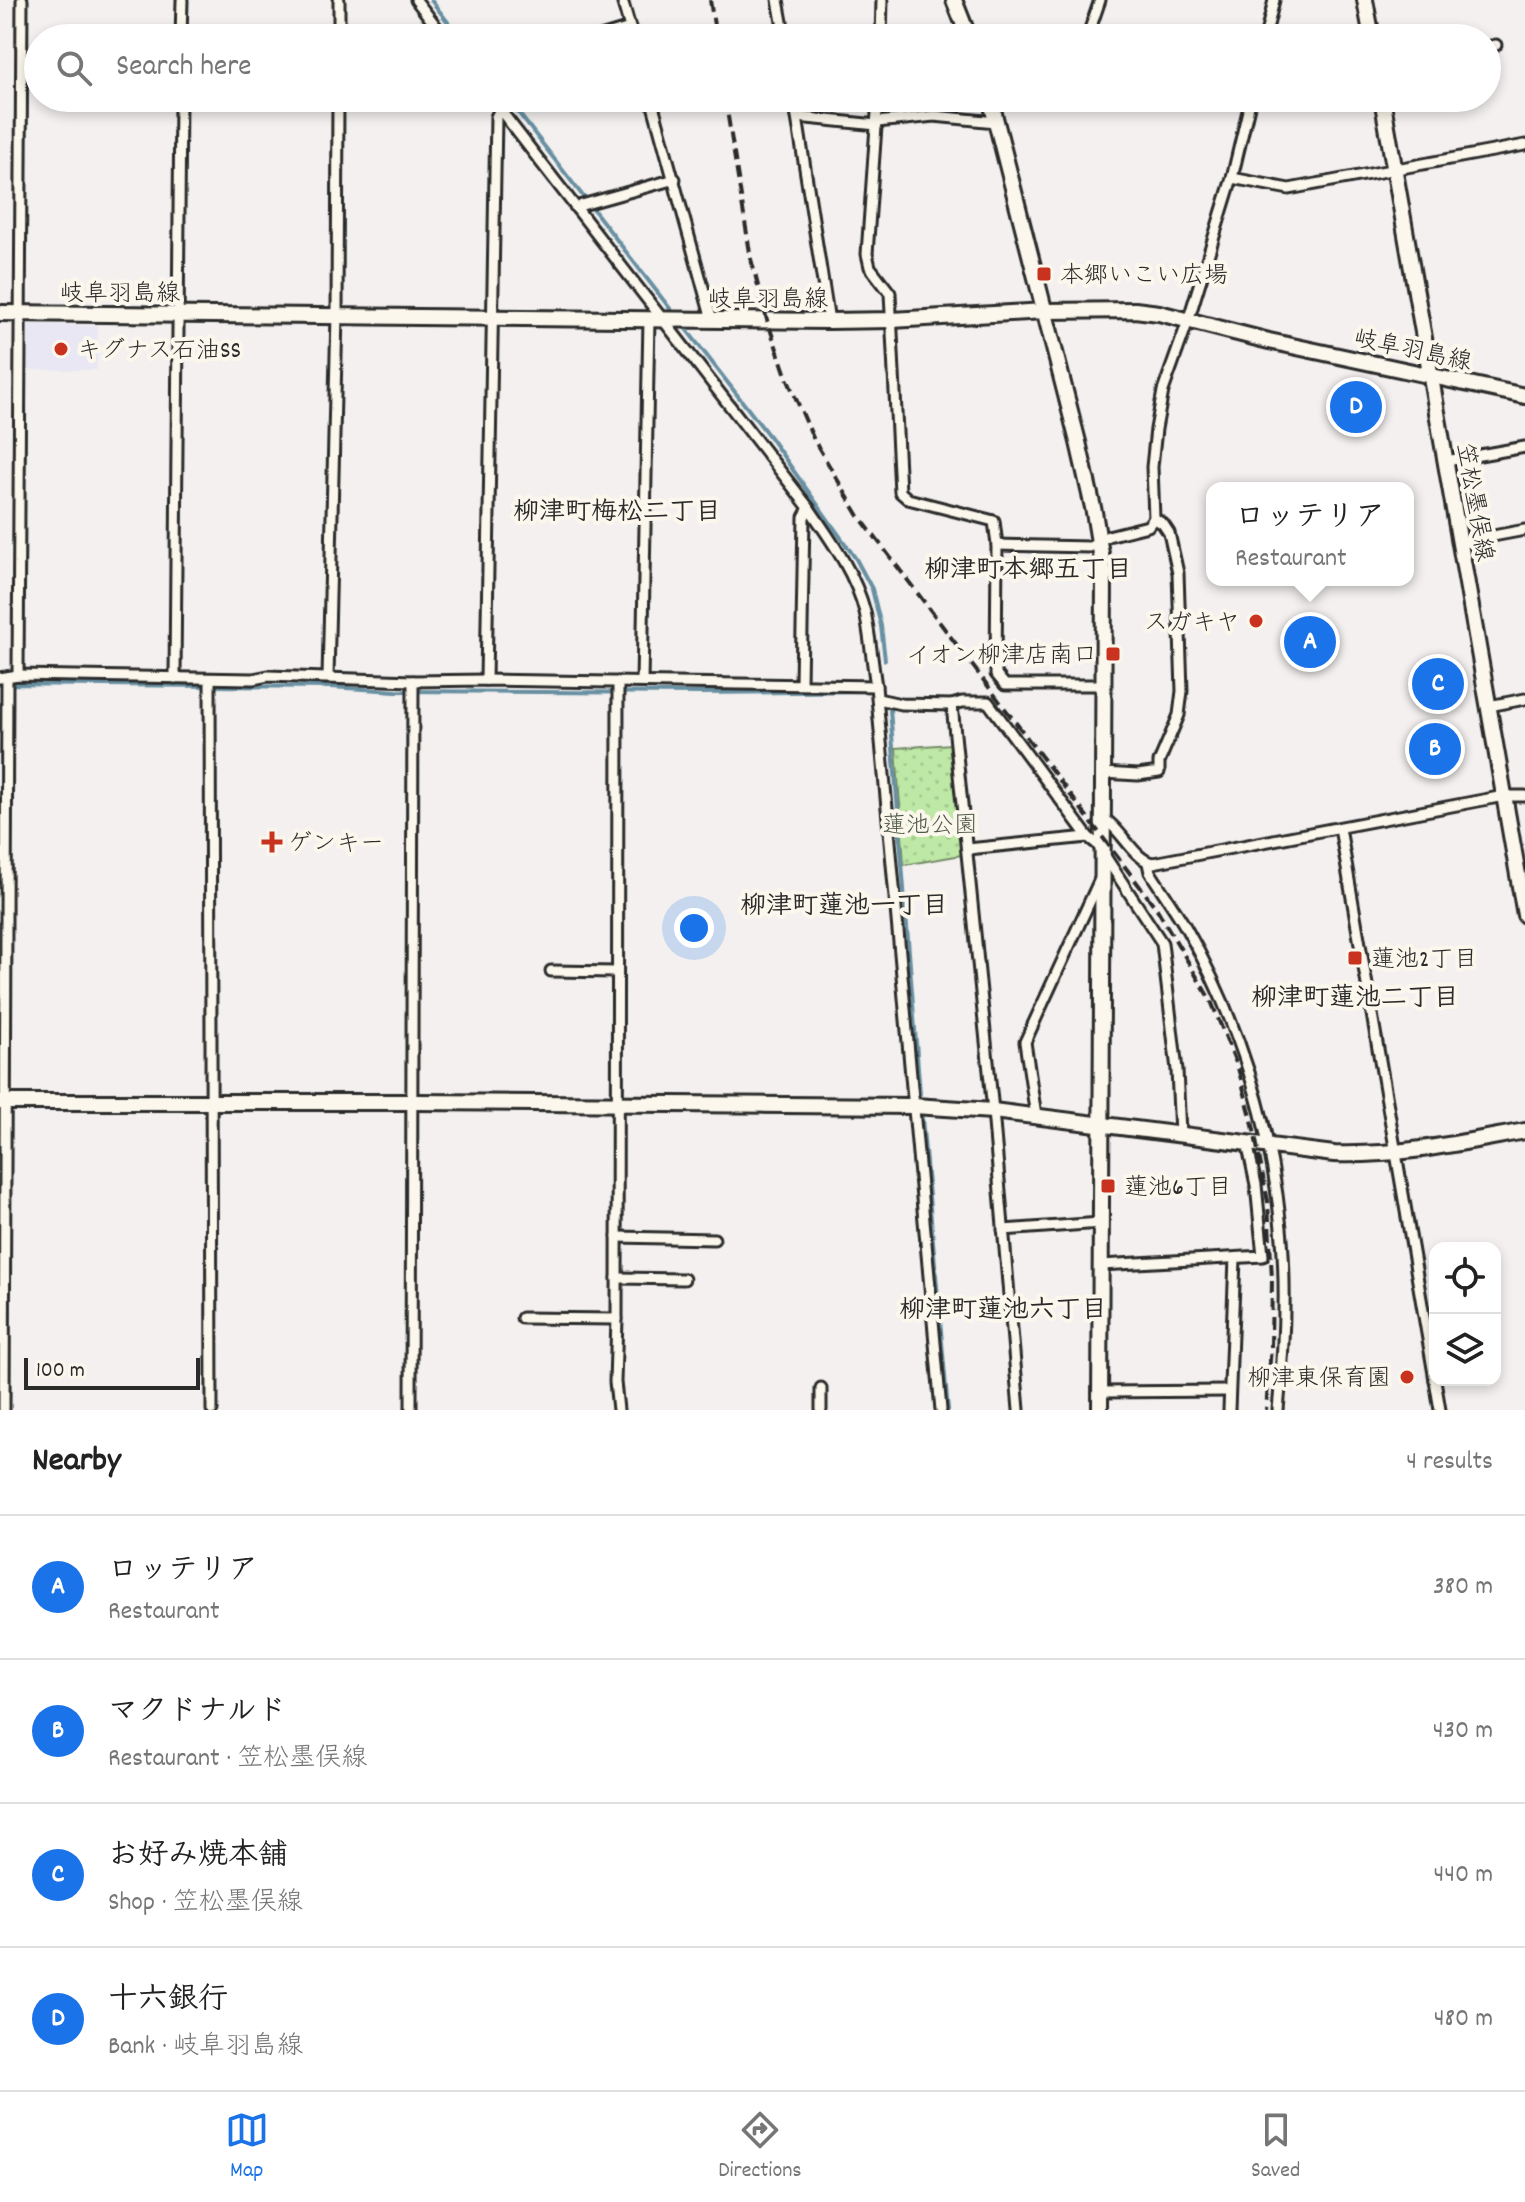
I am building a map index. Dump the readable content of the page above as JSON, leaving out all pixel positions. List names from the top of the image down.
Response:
{
  "streets": {
    "street": ["岐阜羽島線", "笠松墨俣線"]
  },
  "crossings": [
    ["岐阜羽島線", "笠松墨俣線"]
  ],
  "districts": [
    "柳津町梅松二丁目",
    "柳津町本郷五丁目",
    "柳津町蓮池一丁目",
    "柳津町蓮池二丁目",
    "柳津町蓮池六丁目"
  ],
  "parks": ["蓮池公園"],
  "places": {
    "transit": [
      "本郷いこい広場",
      "イオン柳津店南口",
      "蓮池2丁目",
      "蓮池6丁目"
    ],
    "other": ["キグナス石油SS", "スガキヤ", "柳津東保育園"],
    "health": ["ゲンキー"]
  },
  "scale_bar": "100 m",
  "page": {
    "search": "Search here",
    "pins": [
      "D",
      "A",
      "C",
      "B"
    ],
    "popup": ["ロッテリア", "Restaurant"],
    "scale": "100 m",
    "heading": ["Nearby", "4 results"],
    "list": [
      {
        "mark": "A",
        "name": "ロッテリア",
        "note": "Restaurant",
        "value": "380 m"
      },
      {
        "mark": "B",
        "name": "マクドナルド",
        "note": "Restaurant · 笠松墨俣線",
        "value": "430 m"
      },
      {
        "mark": "C",
        "name": "お好み焼本舗",
        "note": "Shop · 笠松墨俣線",
        "value": "440 m"
      },
      {
        "mark": "D",
        "name": "十六銀行",
        "note": "Bank · 岐阜羽島線",
        "value": "480 m"
      }
    ],
    "nav": ["Map", "Directions", "Saved"]
  }
}
